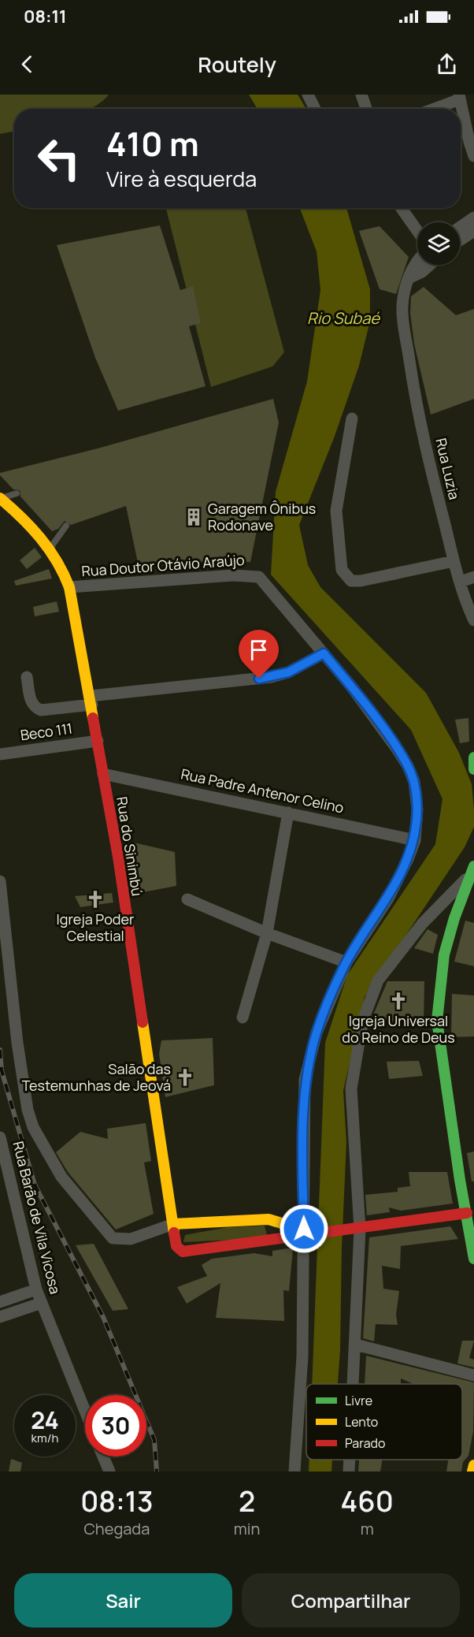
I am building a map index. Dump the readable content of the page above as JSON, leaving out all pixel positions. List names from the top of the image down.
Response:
{
  "streets": {
    "main road": ["Rua do Sinimbú"],
    "street": [
      "Rua Luzia",
      "Rua Doutor Otávio Araújo",
      "Beco 111",
      "Rua Padre Antenor Celino",
      "Rua Barão de Vila Vicosa"
    ]
  },
  "crossings": [
    ["Rua Doutor Otávio Araújo", "Rua do Sinimbú"],
    ["Beco 111", "Rua do Sinimbú"],
    ["Rua Padre Antenor Celino", "Rua do Sinimbú"]
  ],
  "water": ["Rio Subaé"],
  "places": {
    "building": ["Garagem Ônibus Rodonave"],
    "church": ["Igreja Poder Celestial", "Igreja Universal do Reino de Deus", "Salão das Testemunhas de Jeová"]
  },
  "legend": ["Livre", "Lento", "Parado"],
  "page": {
    "status": "08:11",
    "header": "Routely",
    "turn": ["410 m", "Vire à esquerda"],
    "speed": "24 km/h",
    "limit": "30",
    "eta": [
      "08:13",
      "Chegada",
      "2",
      "min",
      "460",
      "m"
    ],
    "buttons": ["Sair", "Compartilhar"]
  }
}
